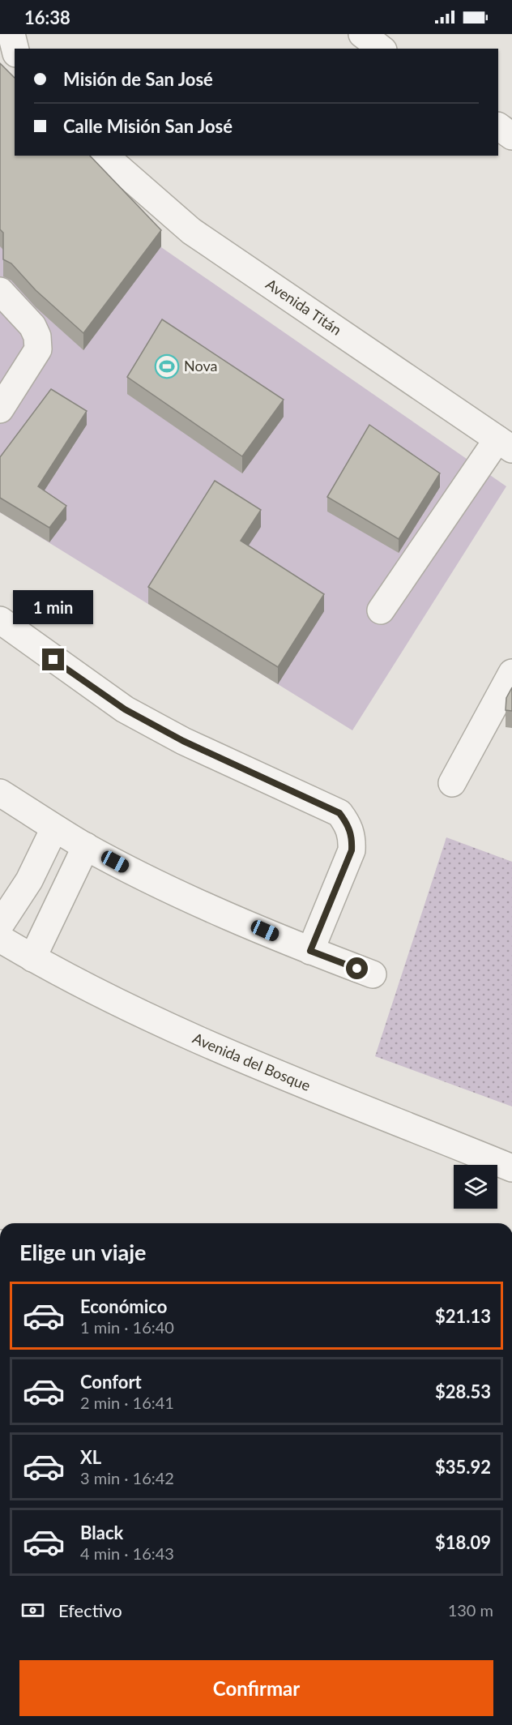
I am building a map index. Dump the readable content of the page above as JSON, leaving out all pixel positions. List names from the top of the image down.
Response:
{
  "streets": {
    "street": ["Avenida Titán", "Avenida del Bosque"]
  },
  "places": {
    "sports": ["Nova"]
  },
  "page": {
    "status": "16:38",
    "banner": ["Misión de San José", "Calle Misión San José"],
    "bubble": "1 min",
    "heading": "Elige un viaje",
    "list": [
      {
        "name": "Económico",
        "note": "1 min · 16:40",
        "value": "$21.13"
      },
      {
        "name": "Confort",
        "note": "2 min · 16:41",
        "value": "$28.53"
      },
      {
        "name": "XL",
        "note": "3 min · 16:42",
        "value": "$35.92"
      },
      {
        "name": "Black",
        "note": "4 min · 16:43",
        "value": "$18.09"
      }
    ],
    "pay": ["Efectivo", "130 m"],
    "buttons": "Confirmar"
  }
}
